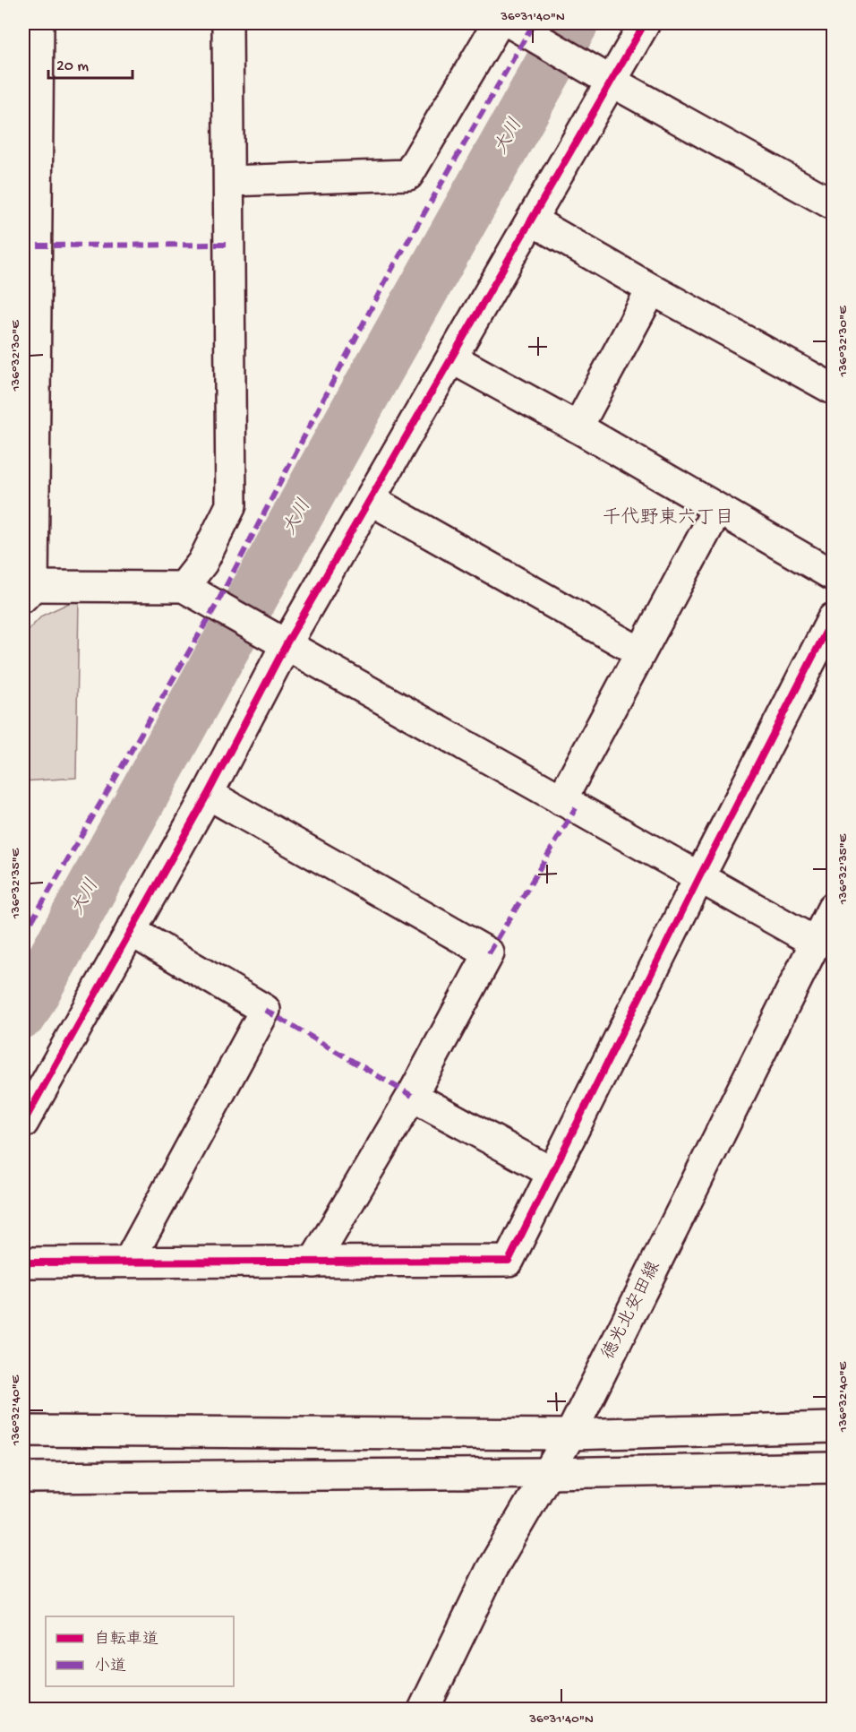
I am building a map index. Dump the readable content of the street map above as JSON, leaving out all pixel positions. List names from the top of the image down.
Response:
{
  "streets": {
    "street": ["徳光北安田線"]
  },
  "districts": ["千代野東六丁目"],
  "water": ["大川"],
  "legend": ["自転車道", "小道"],
  "scale_bar": "20 m",
  "coordinates": [
    "36°31'40\"N",
    "136°32'30\"E",
    "136°32'35\"E",
    "136°32'40\"E"
  ]
}
